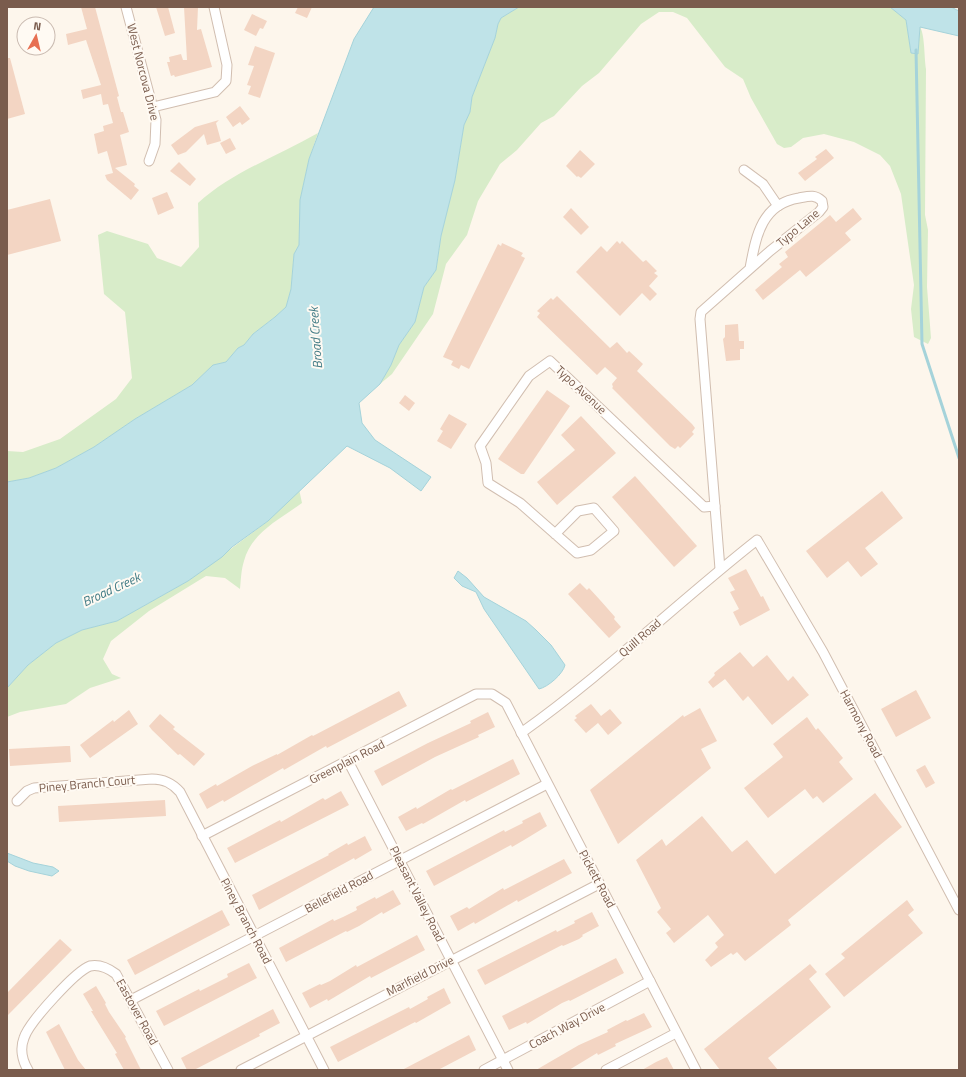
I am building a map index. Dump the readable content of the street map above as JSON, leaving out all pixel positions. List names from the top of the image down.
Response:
{
  "streets": {
    "street": [
      "West Norcova Drive",
      "Typo Lane",
      "Typo Avenue",
      "Quill Road",
      "Harmony Road",
      "Greenplain Road",
      "Piney Branch Court",
      "Pickett Road",
      "Bellefield Road",
      "Pleasant Valley Road",
      "Piney Branch Road",
      "Marlfield Drive",
      "Eastover Road",
      "Coach Way Drive"
    ]
  },
  "crossings": [
    ["Typo Lane", "Typo Avenue"],
    ["Quill Road", "Harmony Road"],
    ["Quill Road", "Pickett Road"],
    ["Greenplain Road", "Pickett Road"],
    ["Greenplain Road", "Pleasant Valley Road"],
    ["Greenplain Road", "Piney Branch Road"],
    ["Piney Branch Court", "Piney Branch Road"],
    ["Pickett Road", "Bellefield Road"],
    ["Pickett Road", "Marlfield Drive"],
    ["Pickett Road", "Coach Way Drive"],
    ["Bellefield Road", "Pleasant Valley Road"],
    ["Bellefield Road", "Piney Branch Road"],
    ["Bellefield Road", "Eastover Road"],
    ["Pleasant Valley Road", "Marlfield Drive"],
    ["Pleasant Valley Road", "Coach Way Drive"],
    ["Piney Branch Road", "Marlfield Drive"]
  ],
  "water": ["Broad Creek"],
  "north": "top"
}
